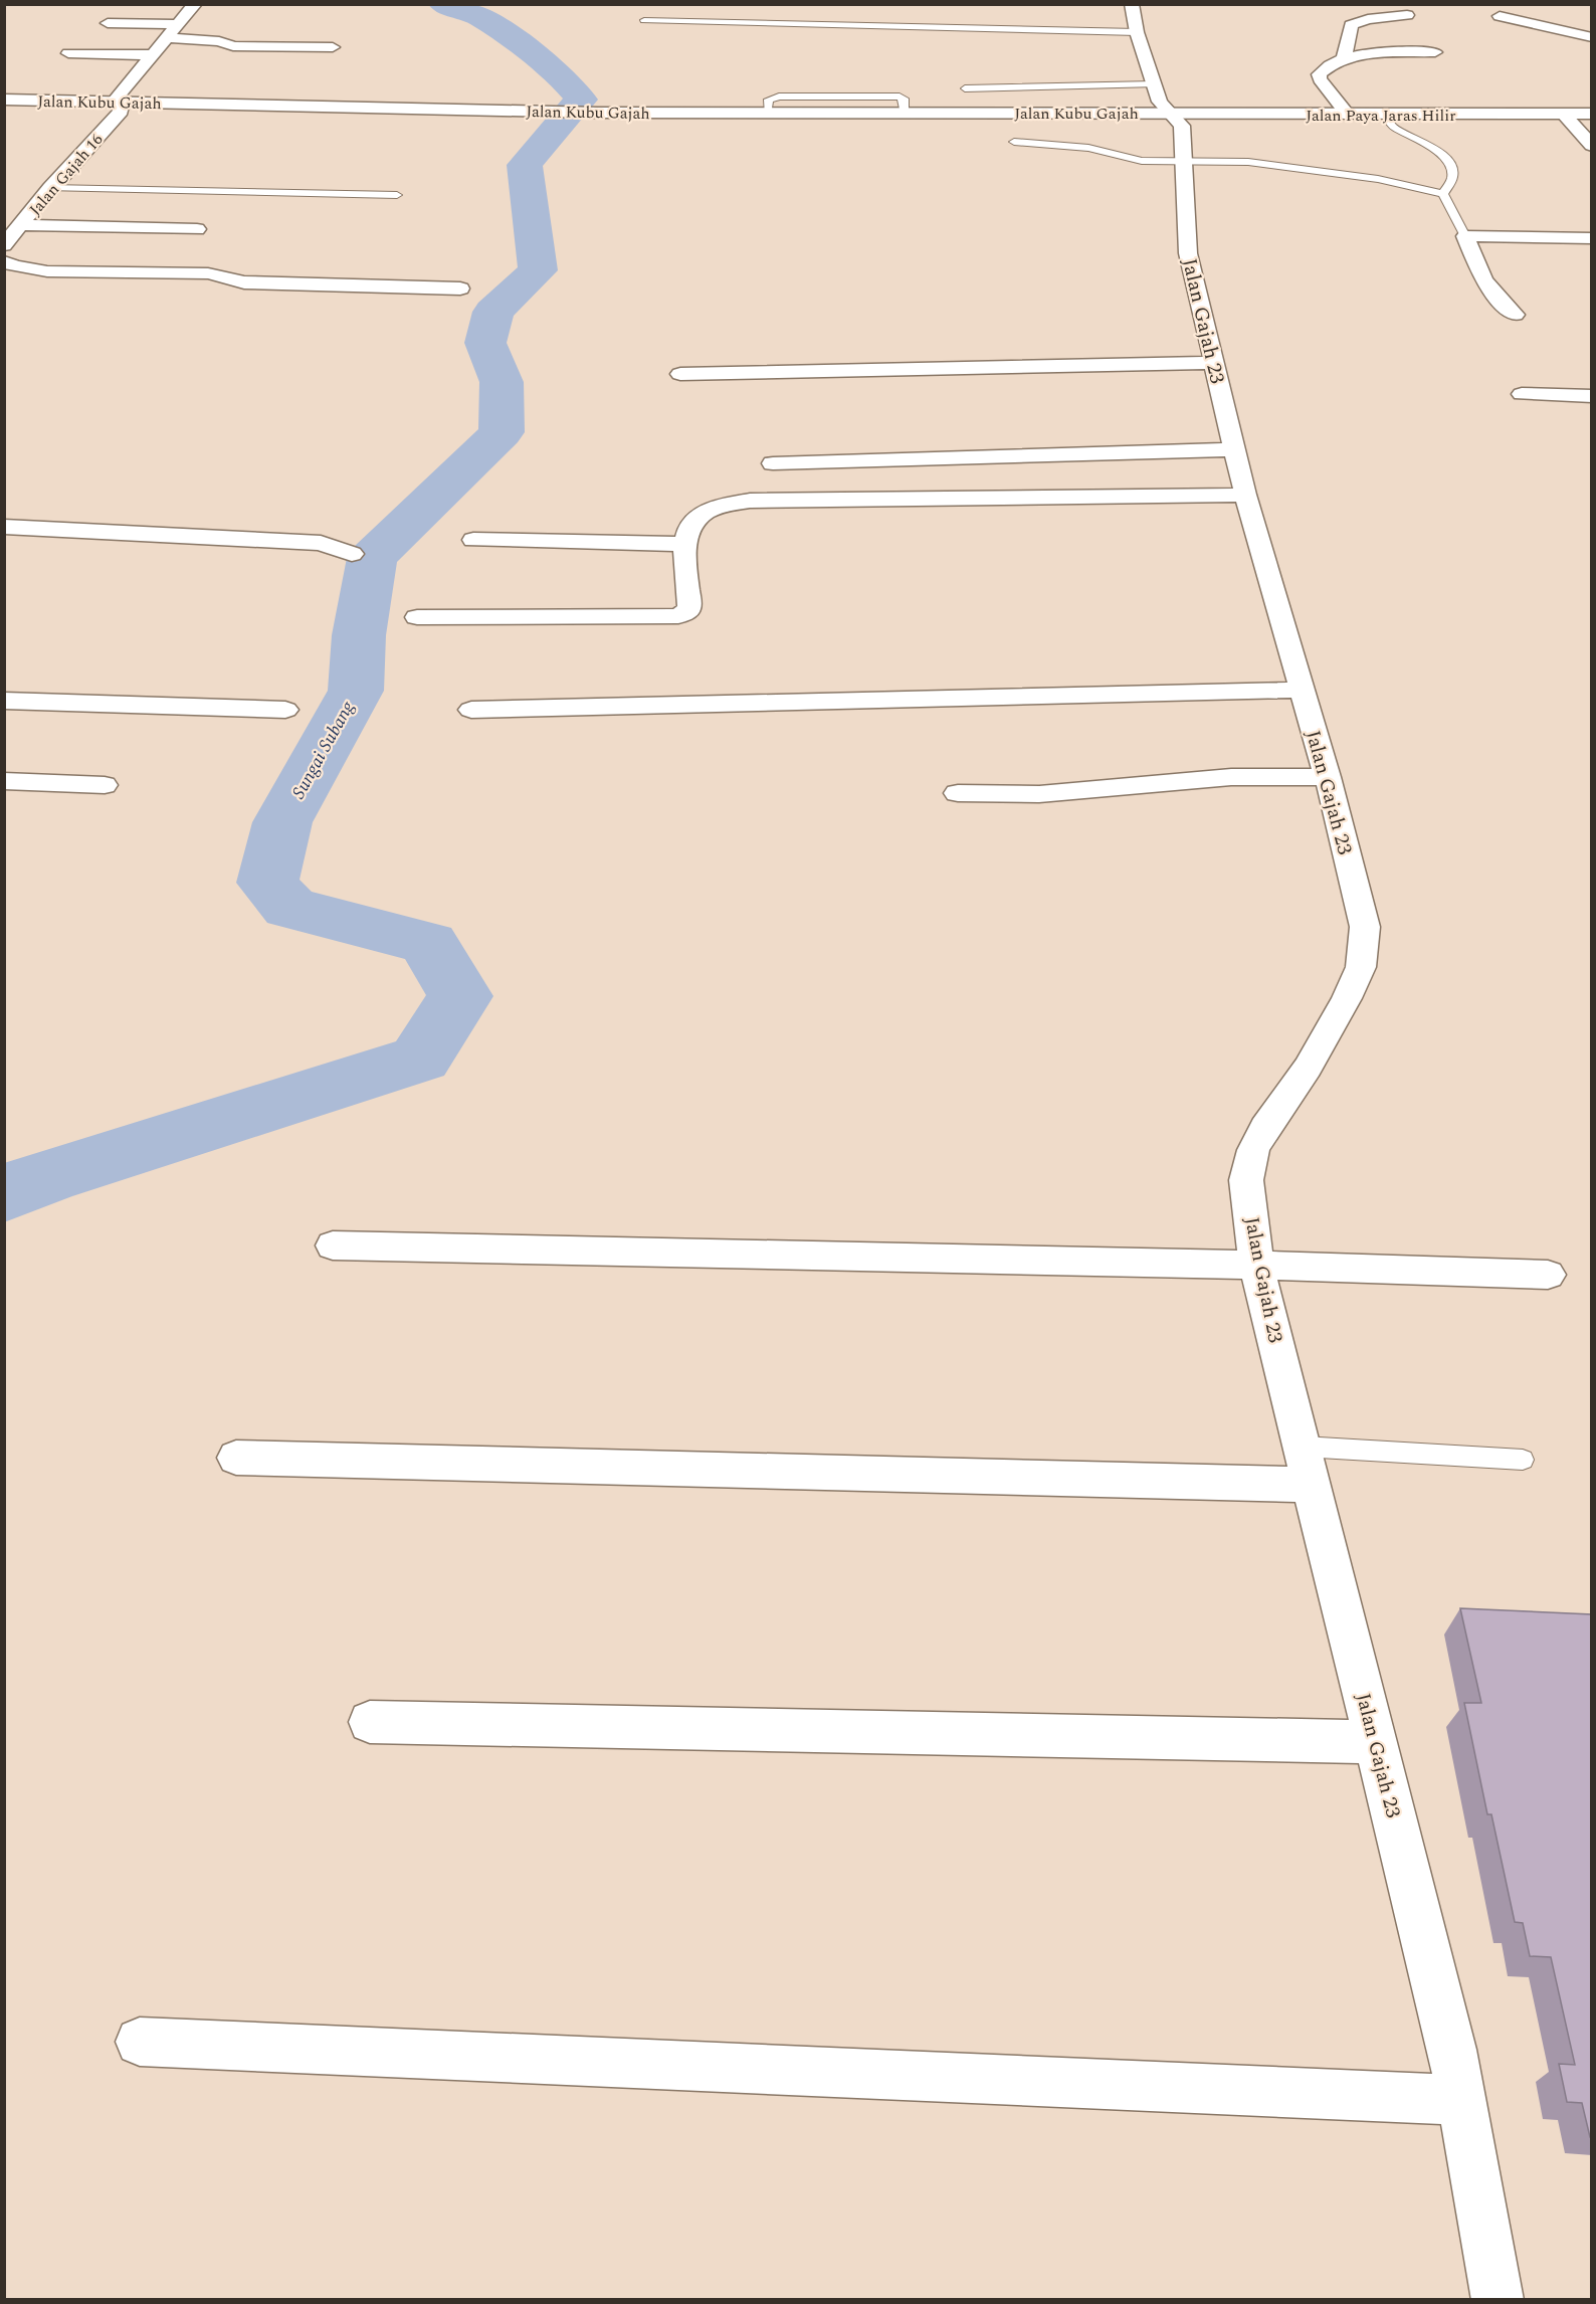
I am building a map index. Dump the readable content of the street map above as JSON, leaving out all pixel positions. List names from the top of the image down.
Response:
{
  "streets": {
    "street": [
      "Jalan Kubu Gajah",
      "Jalan Paya Jaras Hilir",
      "Jalan Gajah 16",
      "Jalan Gajah 23"
    ]
  },
  "crossings": [
    ["Jalan Kubu Gajah", "Jalan Paya Jaras Hilir"],
    ["Jalan Kubu Gajah", "Jalan Gajah 16"],
    ["Jalan Kubu Gajah", "Jalan Gajah 23"],
    ["Jalan Paya Jaras Hilir", "Jalan Gajah 23"]
  ],
  "water": ["Sungai Subang"]
}
